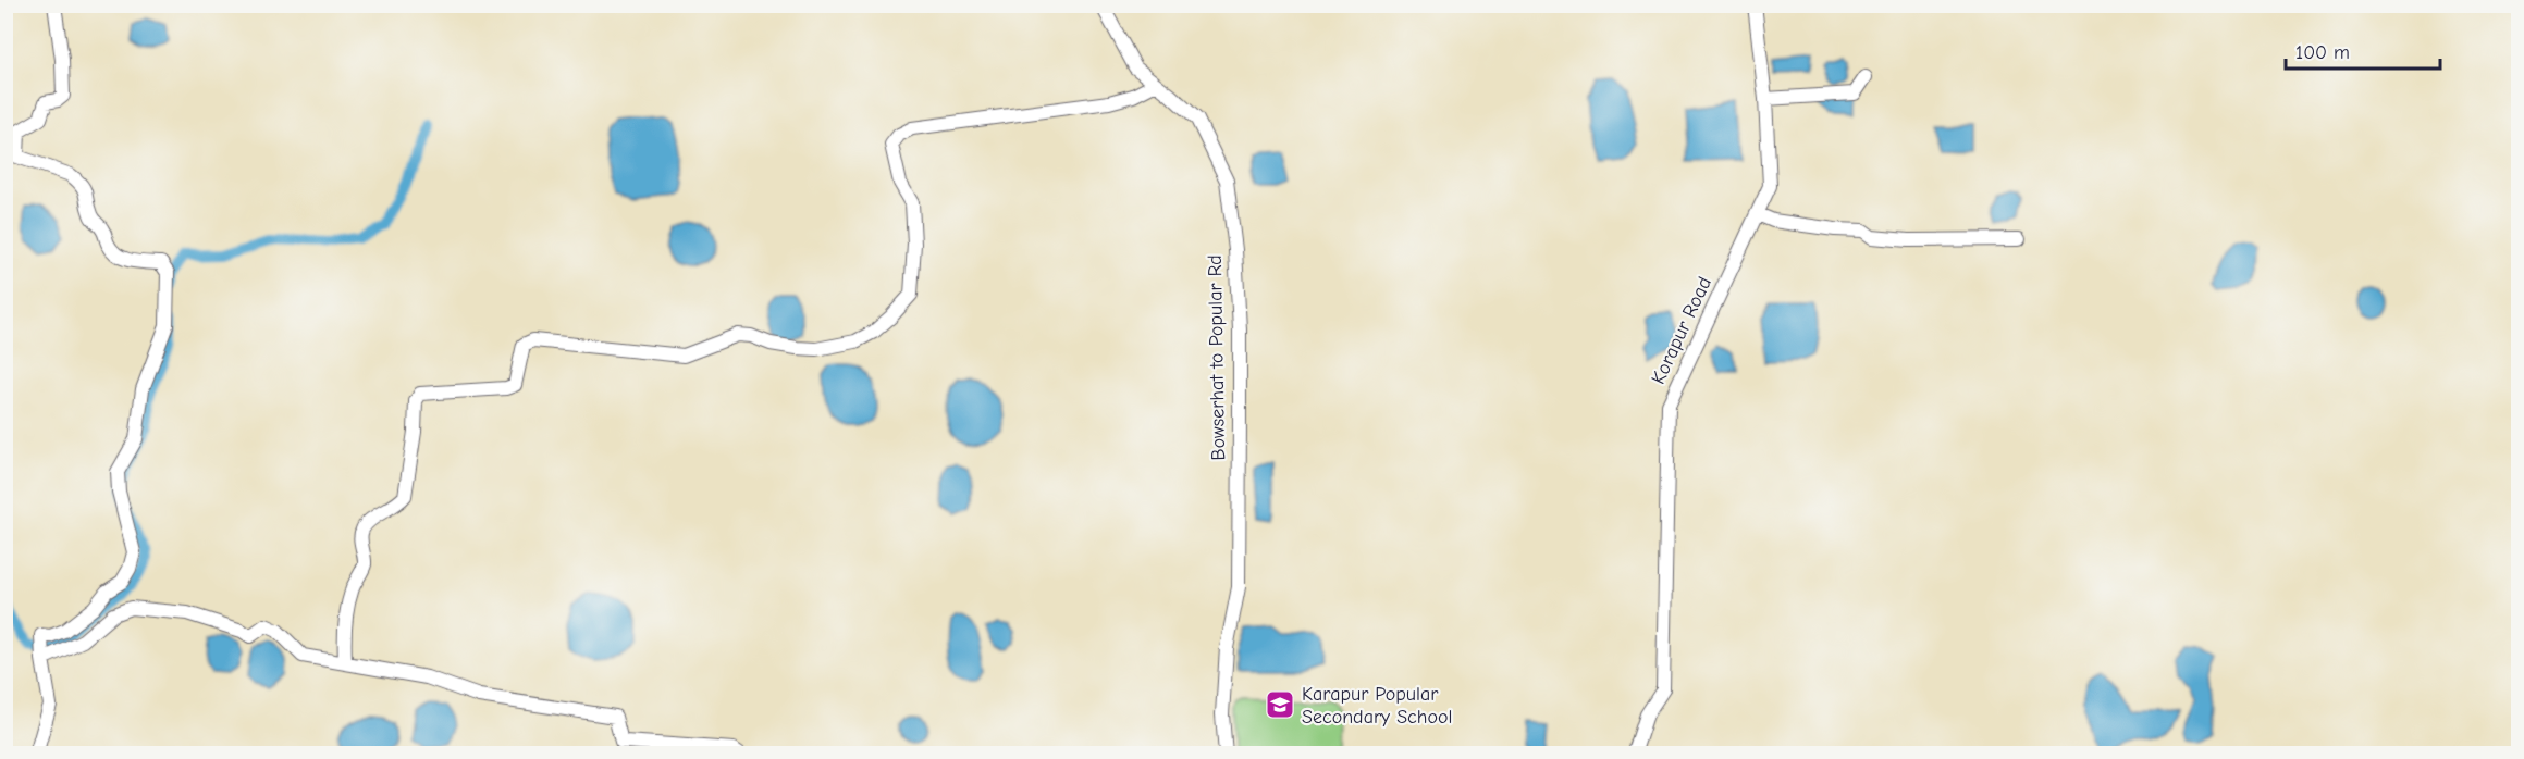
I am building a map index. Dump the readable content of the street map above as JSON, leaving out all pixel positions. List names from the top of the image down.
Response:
{
  "streets": {
    "street": ["Korapur Road", "Bowserhat to Popular Rd"]
  },
  "places": {
    "school or university": ["Karapur Popular Secondary School"]
  },
  "scale_bar": "100 m"
}
